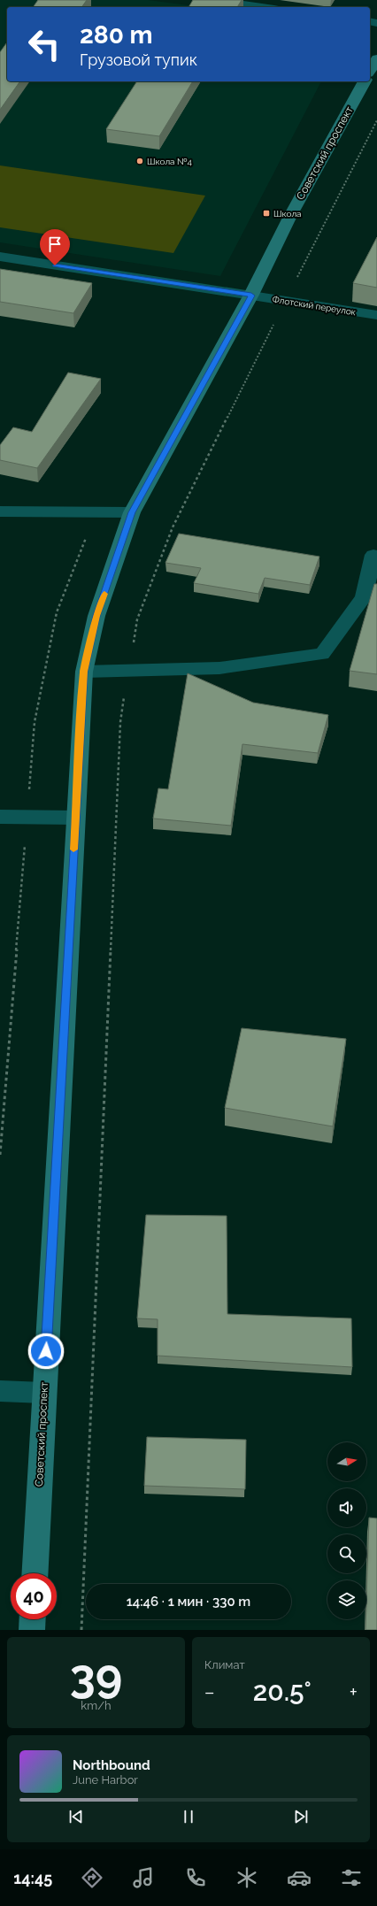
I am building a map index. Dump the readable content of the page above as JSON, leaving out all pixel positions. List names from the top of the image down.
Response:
{
  "streets": {
    "street": ["Советский проспект", "Флотский переулок"]
  },
  "crossings": [
    ["Советский проспект", "Флотский переулок"]
  ],
  "places": {
    "other": ["Школа №4"],
    "transit": ["Школа"]
  },
  "north": "right",
  "page": {
    "turn": ["280 m", "Грузовой тупик"],
    "limit": "40",
    "trip": "14:46 · 1 мин · 330 m",
    "tile": [
      ["39", "km/h"],
      "Климат"
    ],
    "heat": ["−", "20.5°", "+"],
    "song": ["Northbound", "June Harbor"],
    "tabs": "14:45"
  }
}
